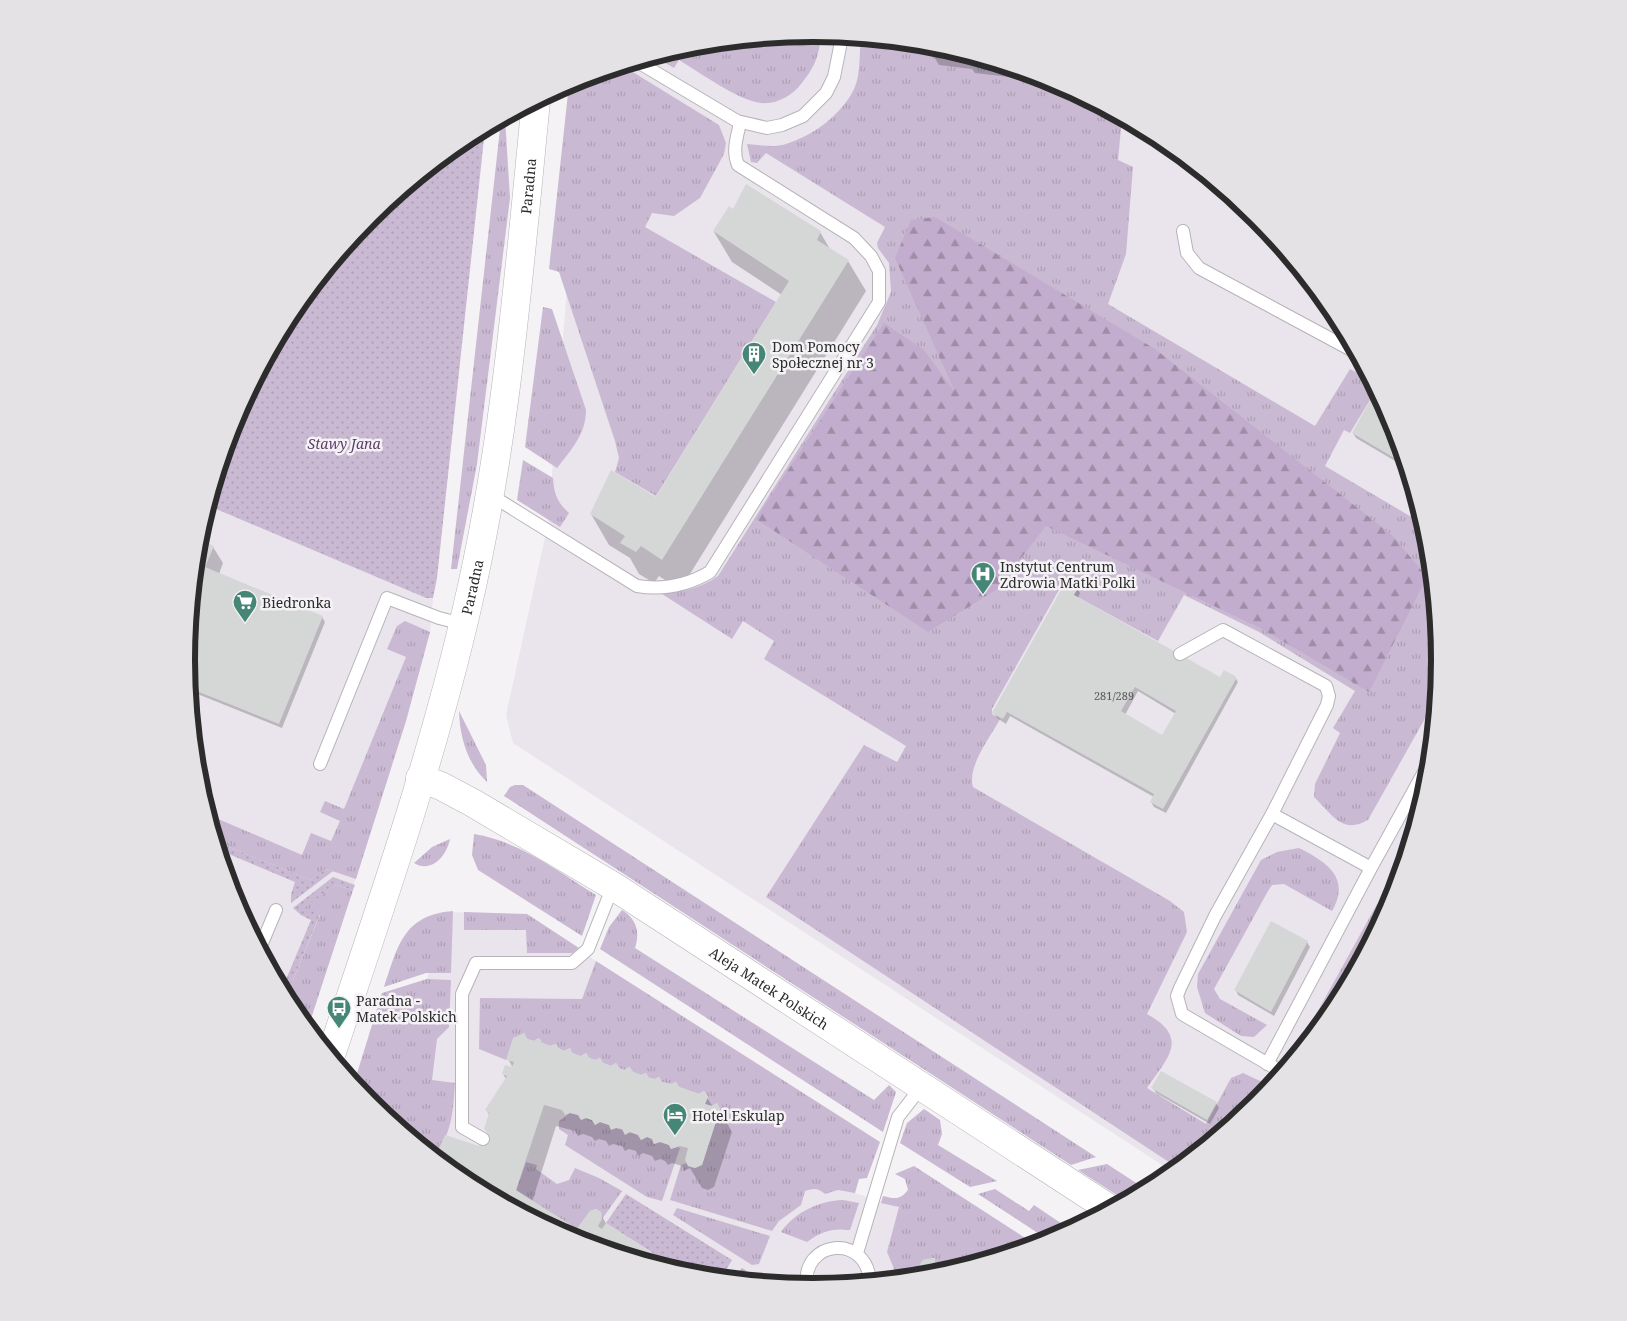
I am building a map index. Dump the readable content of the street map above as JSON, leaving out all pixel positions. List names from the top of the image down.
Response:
{
  "streets": {
    "street": ["Paradna", "Aleja Matek Polskich"]
  },
  "crossings": [
    ["Paradna", "Aleja Matek Polskich"]
  ],
  "parks": ["Stawy Jana"],
  "places": {
    "building": ["Dom Pomocy Społecznej nr 3"],
    "hospital": ["Instytut Centrum Zdrowia Matki Polki"],
    "supermarket": ["Biedronka"],
    "bus stop": ["Paradna - Matek Polskich"],
    "hotel": ["Hotel Eskulap"]
  },
  "house_numbers": ["281/289"]
}
